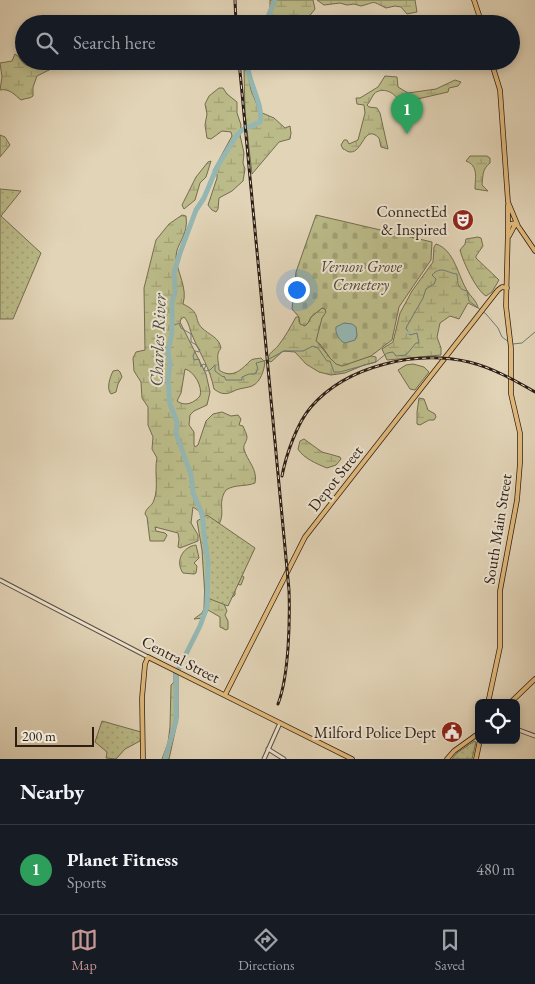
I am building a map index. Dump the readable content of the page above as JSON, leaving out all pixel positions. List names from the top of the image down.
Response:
{
  "streets": {
    "main road": ["Depot Street", "South Main Street", "Central Street"]
  },
  "crossings": [
    ["Depot Street", "South Main Street"],
    ["Depot Street", "Central Street"]
  ],
  "water": ["Charles River"],
  "parks": ["Vernon Grove Cemetery"],
  "places": {
    "theatre": ["ConnectEd & Inspired"],
    "public building": ["Milford Police Dept"]
  },
  "scale_bar": "200 m",
  "page": {
    "search": "Search here",
    "pins": "1",
    "scale": "200 m",
    "heading": "Nearby",
    "list": [
      {
        "mark": "1",
        "name": "Planet Fitness",
        "note": "Sports",
        "value": "480 m"
      }
    ],
    "nav": ["Map", "Directions", "Saved"]
  }
}
